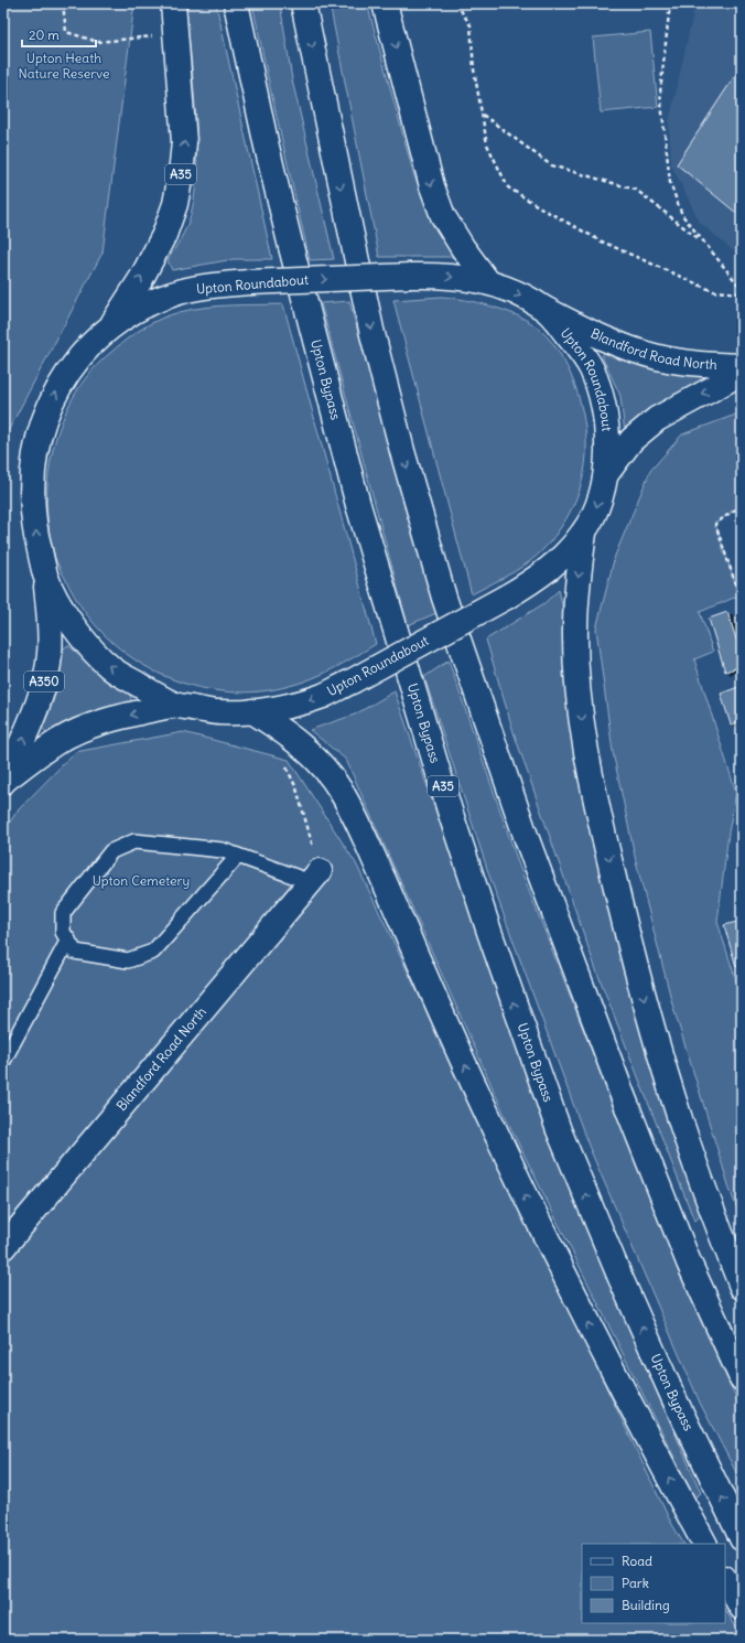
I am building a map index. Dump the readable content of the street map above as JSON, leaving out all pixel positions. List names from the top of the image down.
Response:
{
  "streets": {
    "main road": [
      "A35",
      "Upton Roundabout",
      "Blandford Road North",
      "Upton Bypass",
      "A350"
    ]
  },
  "crossings": [
    ["A35", "Upton Roundabout"],
    ["Upton Roundabout", "Blandford Road North"],
    ["Upton Roundabout", "A350"]
  ],
  "parks": ["Upton Heath Nature Reserve", "Upton Cemetery"],
  "legend": ["Road", "Park", "Building"],
  "scale_bar": "20 m"
}
